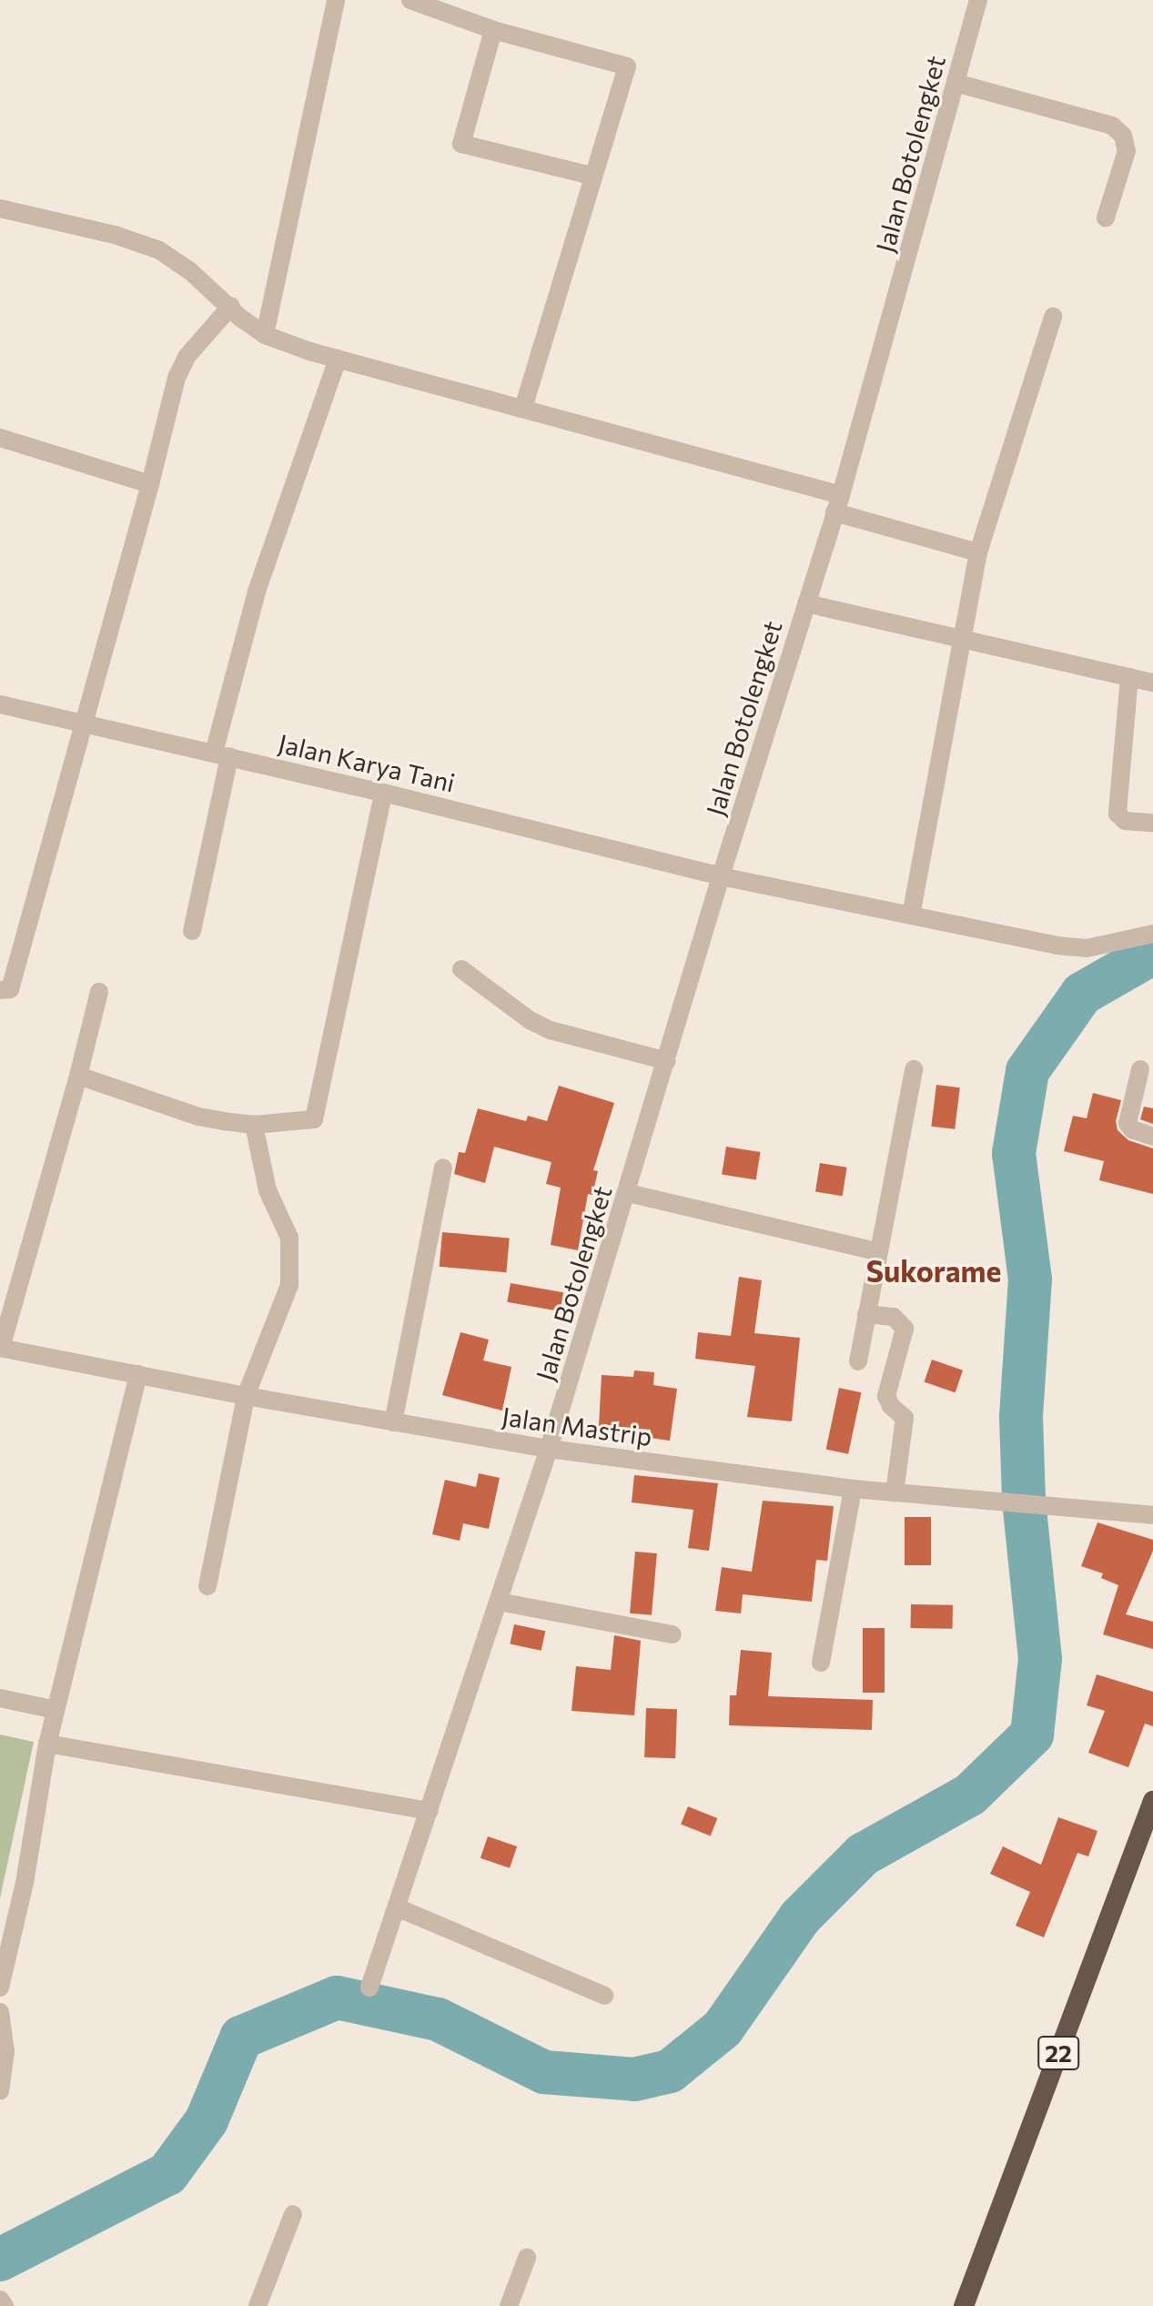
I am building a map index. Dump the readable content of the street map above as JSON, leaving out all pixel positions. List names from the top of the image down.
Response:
{
  "streets": {
    "highway": ["22"],
    "street": ["Jalan Botolengket", "Jalan Karya Tani", "Jalan Mastrip"]
  },
  "crossings": [
    ["Jalan Botolengket", "Jalan Karya Tani"],
    ["Jalan Botolengket", "Jalan Mastrip"]
  ],
  "districts": ["Sukorame"]
}
